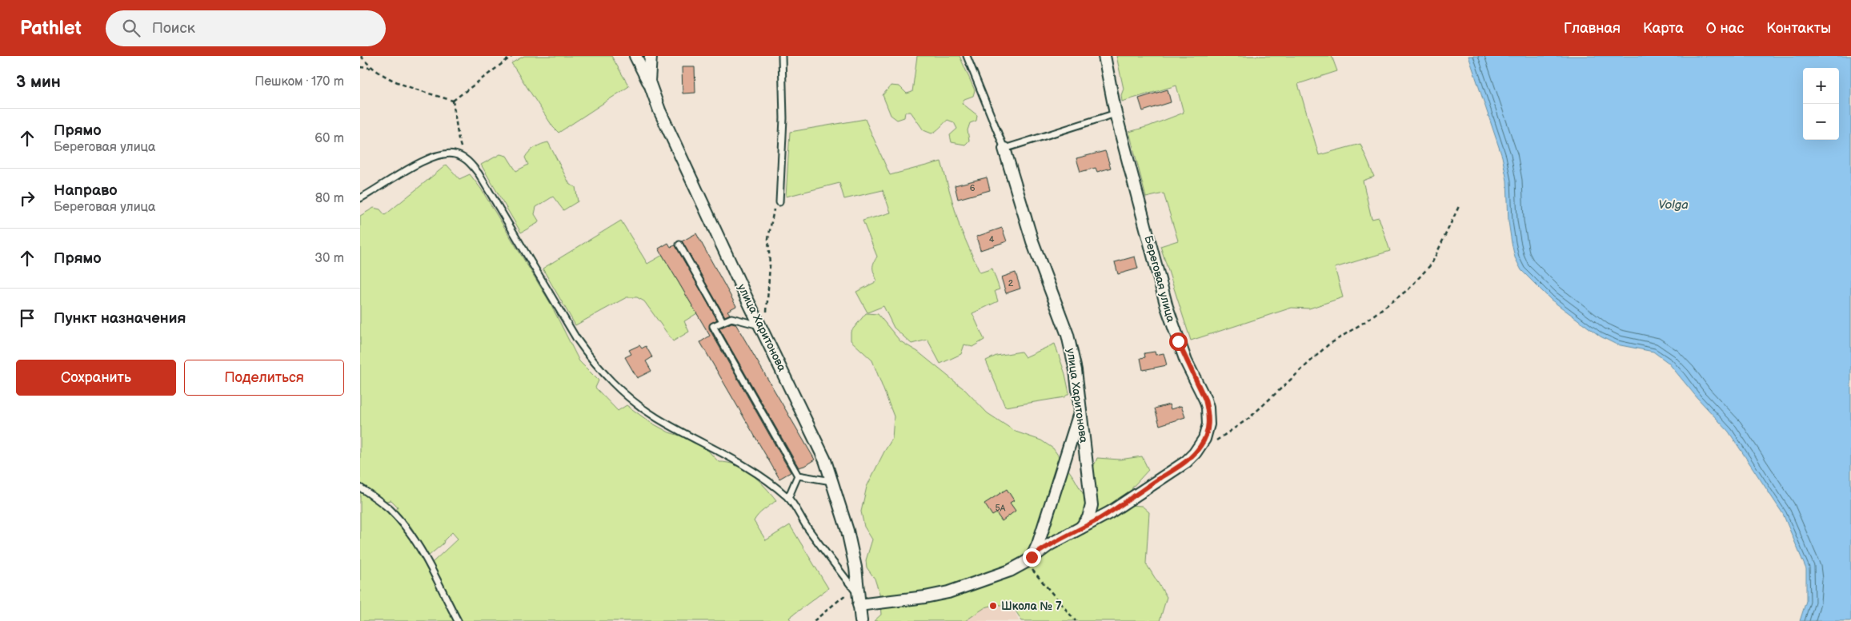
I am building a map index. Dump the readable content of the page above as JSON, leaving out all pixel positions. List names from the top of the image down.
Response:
{
  "streets": {
    "street": ["Береговая улица", "улица Харитонова"]
  },
  "crossings": [
    ["Береговая улица", "улица Харитонова"]
  ],
  "water": ["Volga"],
  "places": ["Школа № 7"],
  "house_numbers": [
    "6",
    "4",
    "2",
    "5А"
  ],
  "page": {
    "header": "Pathlet",
    "search": "Поиск",
    "nav": [
      "Главная",
      "Карта",
      "О нас",
      "Контакты"
    ],
    "heading": ["3 мин", "Пешком · 170 m"],
    "map_buttons": ["+", "−"],
    "list": [
      ["Прямо", "Береговая улица", "60 m"],
      ["Направо", "Береговая улица", "80 m"],
      ["Прямо", "30 m"],
      "Пункт назначения"
    ],
    "buttons": ["Сохранить", "Поделиться"]
  }
}
